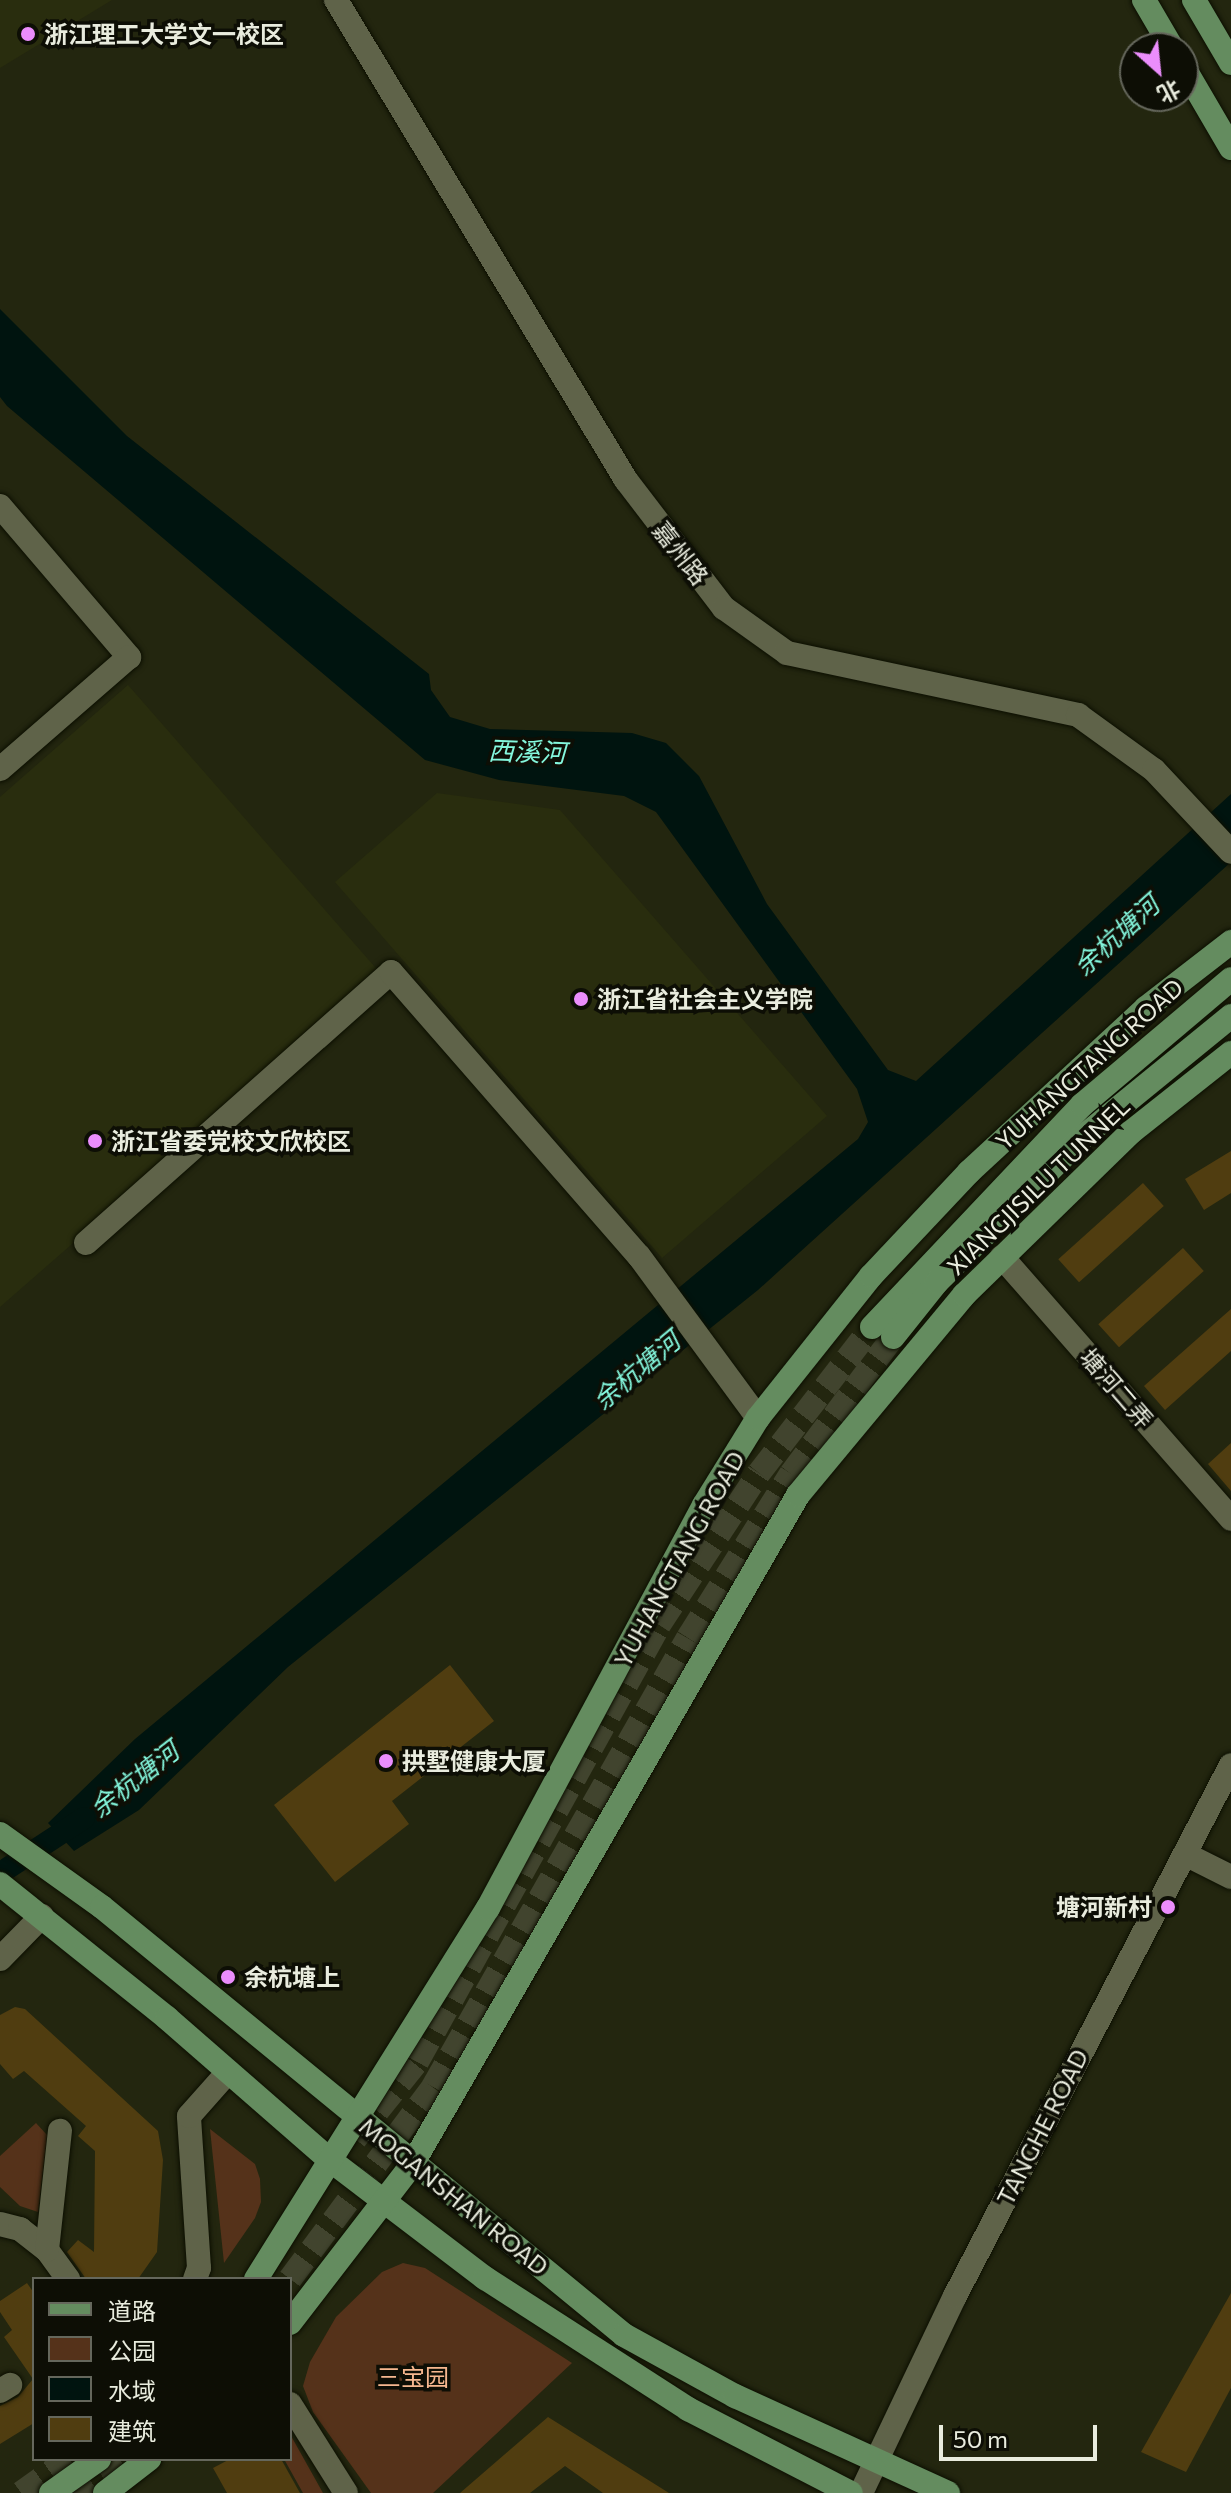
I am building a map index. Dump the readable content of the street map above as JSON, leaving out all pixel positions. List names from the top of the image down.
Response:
{
  "streets": {
    "main road": ["YUHANGTANG ROAD", "XIANGJISILU TUNNEL", "MOGANSHAN ROAD"],
    "street": ["嘉州路", "塘河二弄", "TANGHE ROAD"]
  },
  "crossings": [
    ["YUHANGTANG ROAD", "MOGANSHAN ROAD"],
    ["TANGHE ROAD", "MOGANSHAN ROAD"]
  ],
  "water": ["西溪河", "余杭塘河"],
  "parks": ["三宝园"],
  "places": [
    "浙江理工大学文一校区",
    "浙江省社会主义学院",
    "浙江省委党校文欣校区",
    "拱墅健康大厦",
    "塘河新村",
    "余杭塘上"
  ],
  "legend": [
    "道路",
    "公园",
    "水域",
    "建筑"
  ],
  "scale_bar": "50 m",
  "north": "bottom right"
}
